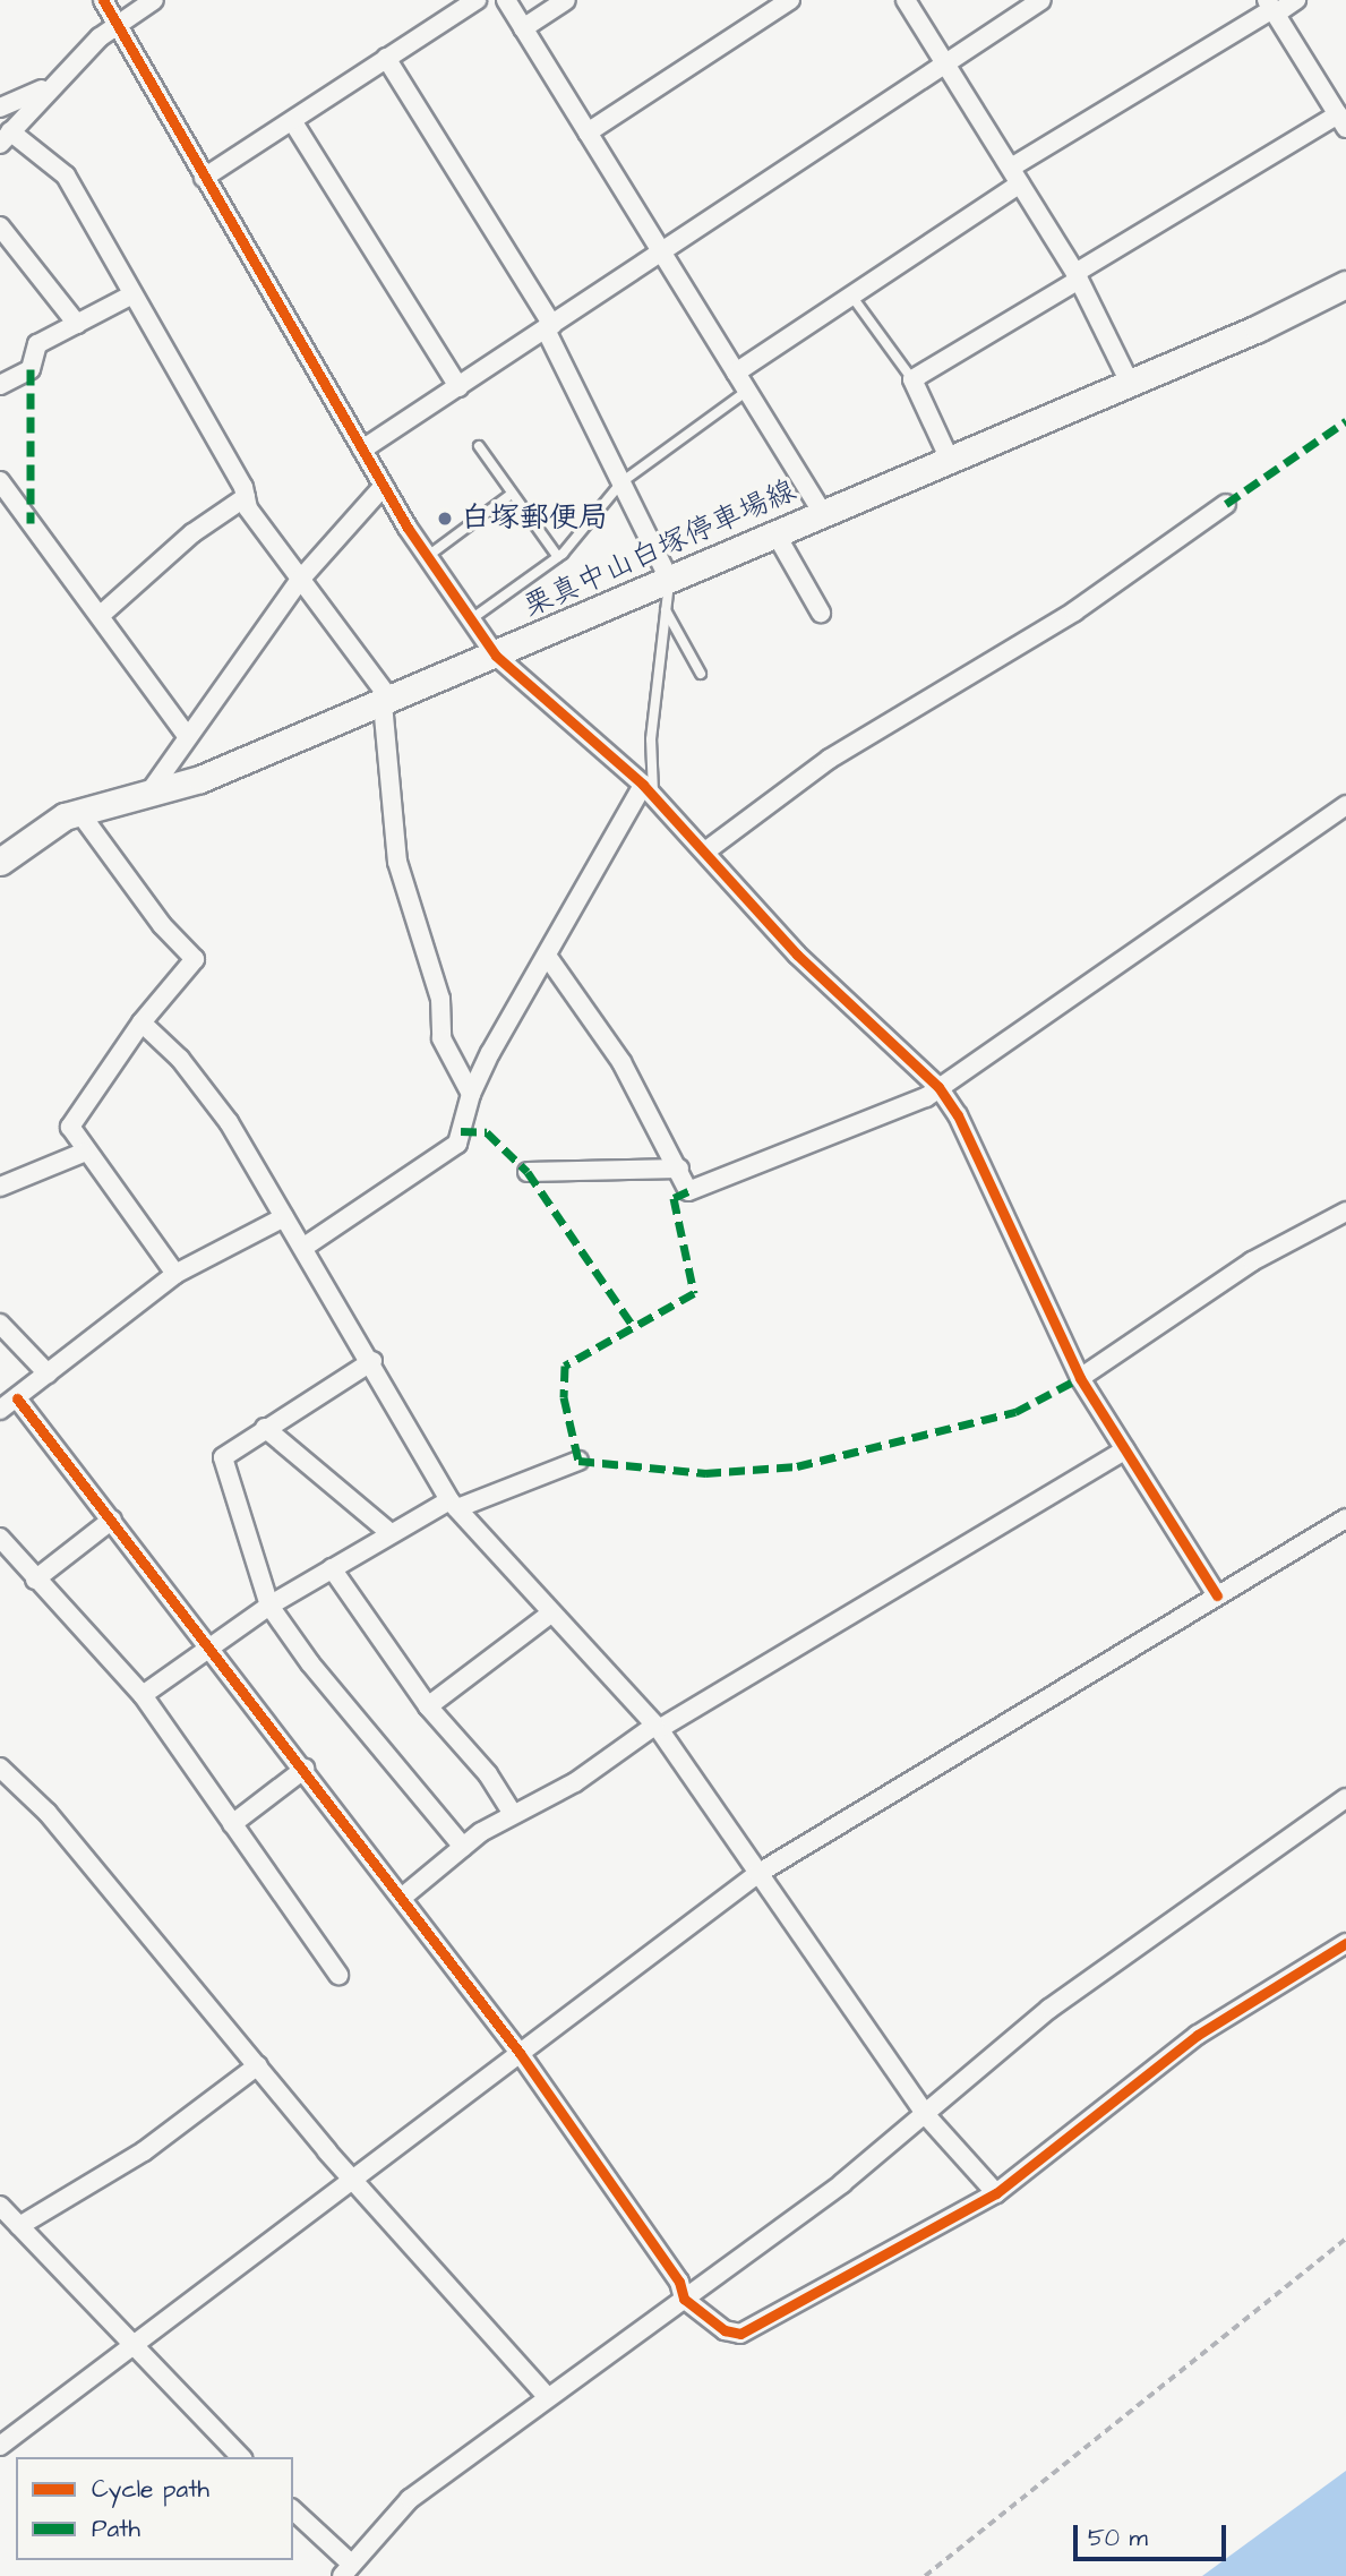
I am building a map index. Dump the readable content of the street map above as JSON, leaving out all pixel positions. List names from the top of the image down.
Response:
{
  "streets": {
    "main road": ["栗真中山白塚停車場線"]
  },
  "places": ["白塚郵便局"],
  "legend": ["Cycle path", "Path"],
  "scale_bar": "50 m"
}
